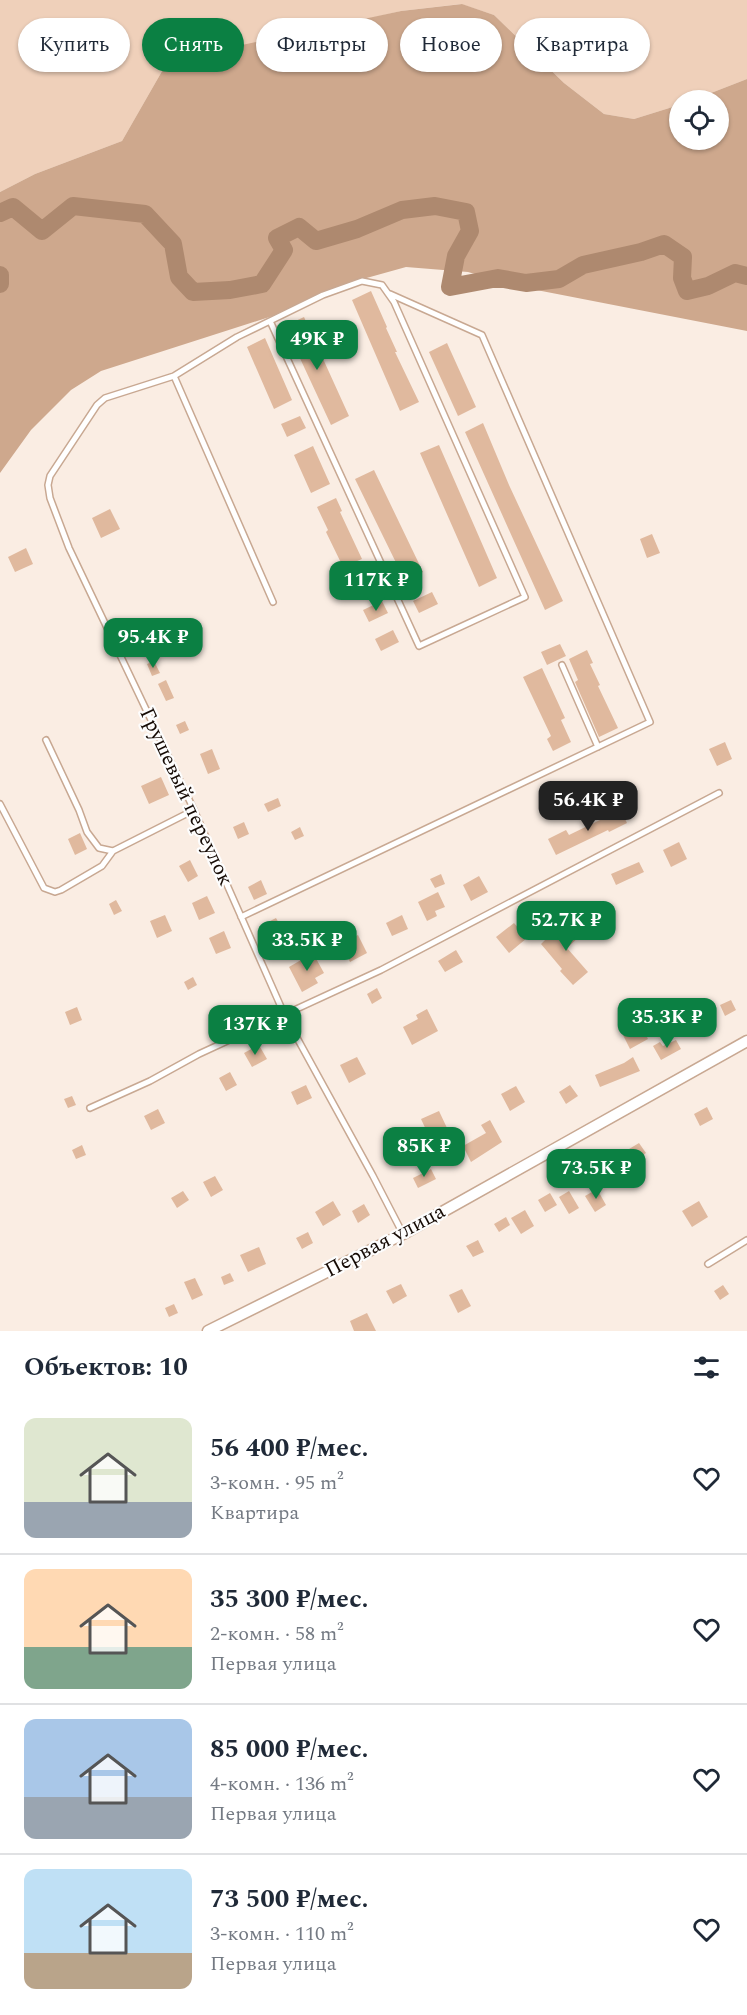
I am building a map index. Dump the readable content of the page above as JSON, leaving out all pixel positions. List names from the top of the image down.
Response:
{
  "streets": {
    "street": ["Первая улица"],
    "lane": ["Грушевый переулок"]
  },
  "crossings": [
    ["Грушевый переулок", "Первая улица"]
  ],
  "page": {
    "chip": [
      "Купить",
      "Снять",
      "Фильтры",
      "Новое",
      "Квартира"
    ],
    "price": [
      "49K ₽",
      "117K ₽",
      "95.4K ₽",
      "56.4K ₽",
      "52.7K ₽",
      "33.5K ₽",
      "35.3K ₽",
      "137K ₽",
      "85K ₽",
      "73.5K ₽"
    ],
    "heading": "Объектов: 10",
    "list": [
      {
        "name": "56 400 ₽/мес.",
        "note": "3-комн. · 95 m² · Квартира"
      },
      {
        "name": "35 300 ₽/мес.",
        "note": "2-комн. · 58 m² · Первая улица"
      },
      {
        "name": "85 000 ₽/мес.",
        "note": "4-комн. · 136 m² · Первая улица"
      },
      {
        "name": "73 500 ₽/мес.",
        "note": "3-комн. · 110 m² · Первая улица"
      }
    ]
  }
}
